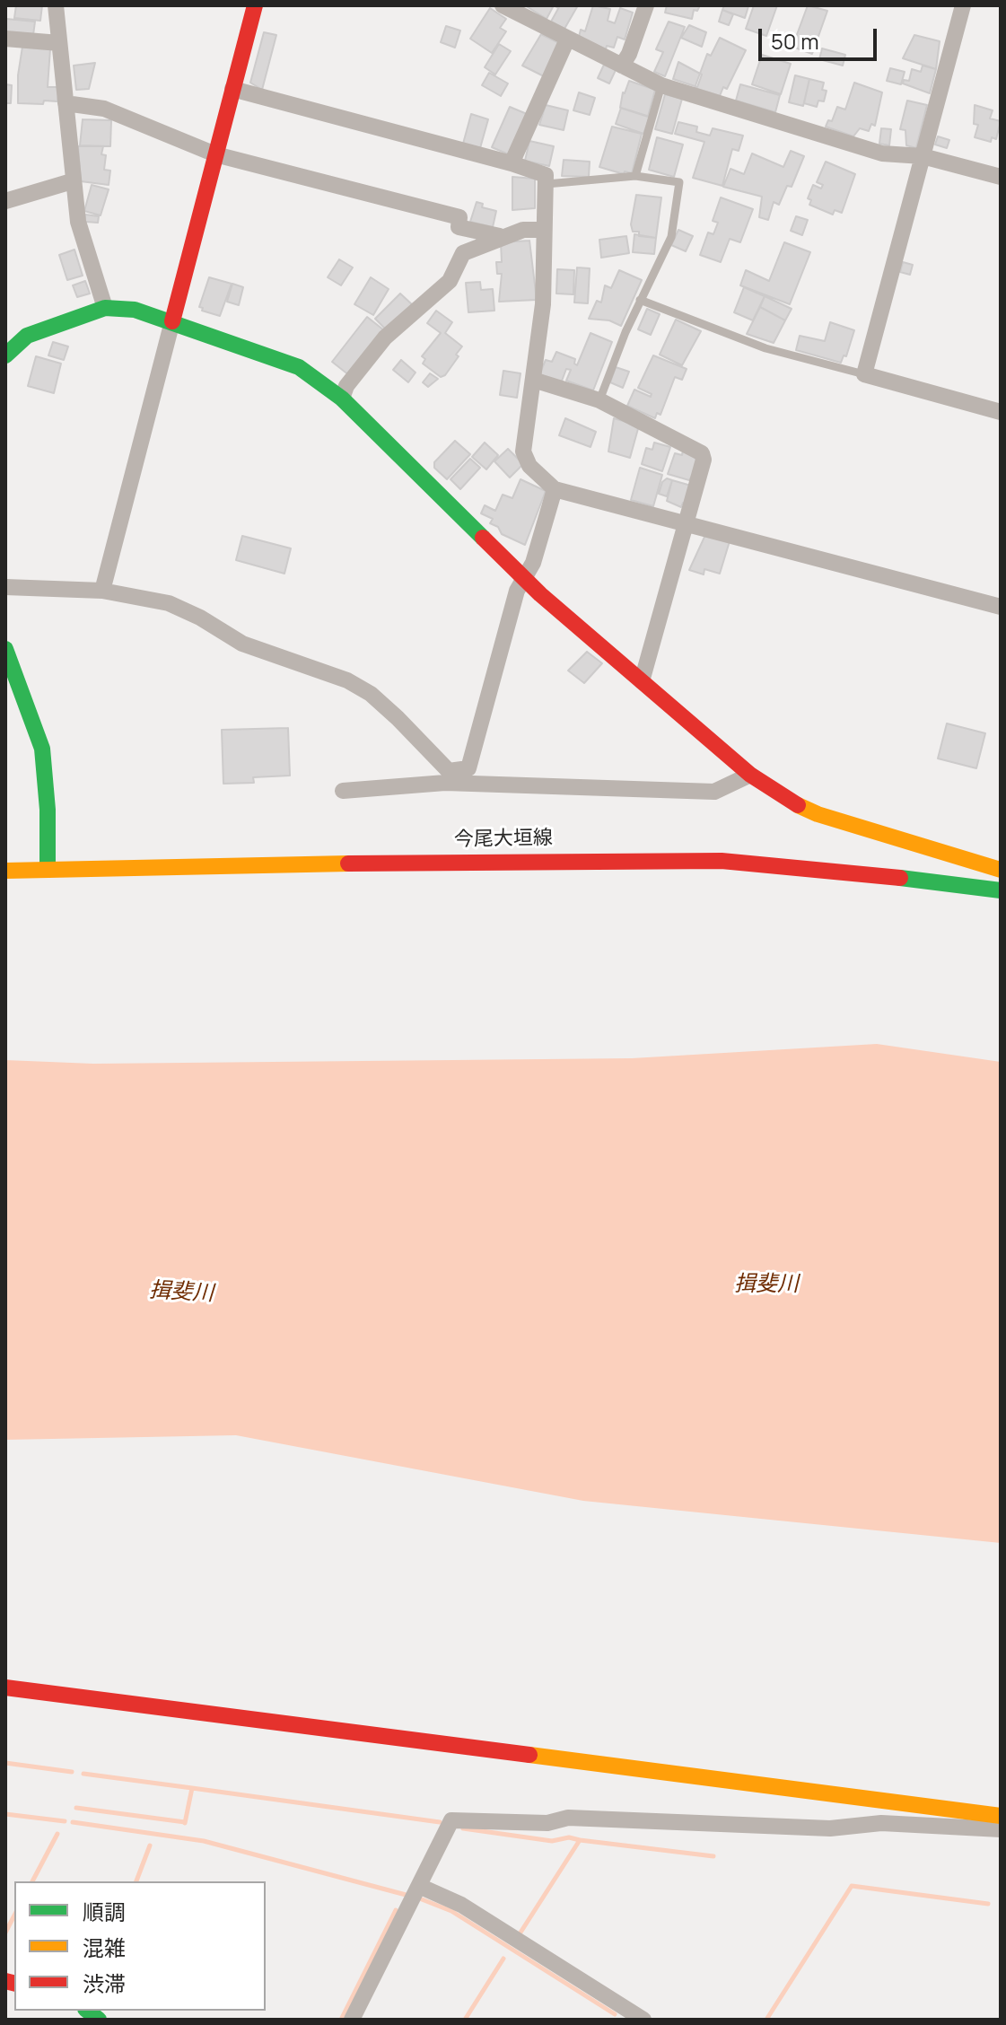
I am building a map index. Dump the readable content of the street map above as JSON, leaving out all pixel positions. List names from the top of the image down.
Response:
{
  "streets": {
    "street": ["今尾大垣線"]
  },
  "water": ["揖斐川"],
  "legend": ["順調", "混雑", "渋滞"],
  "scale_bar": "50 m"
}
